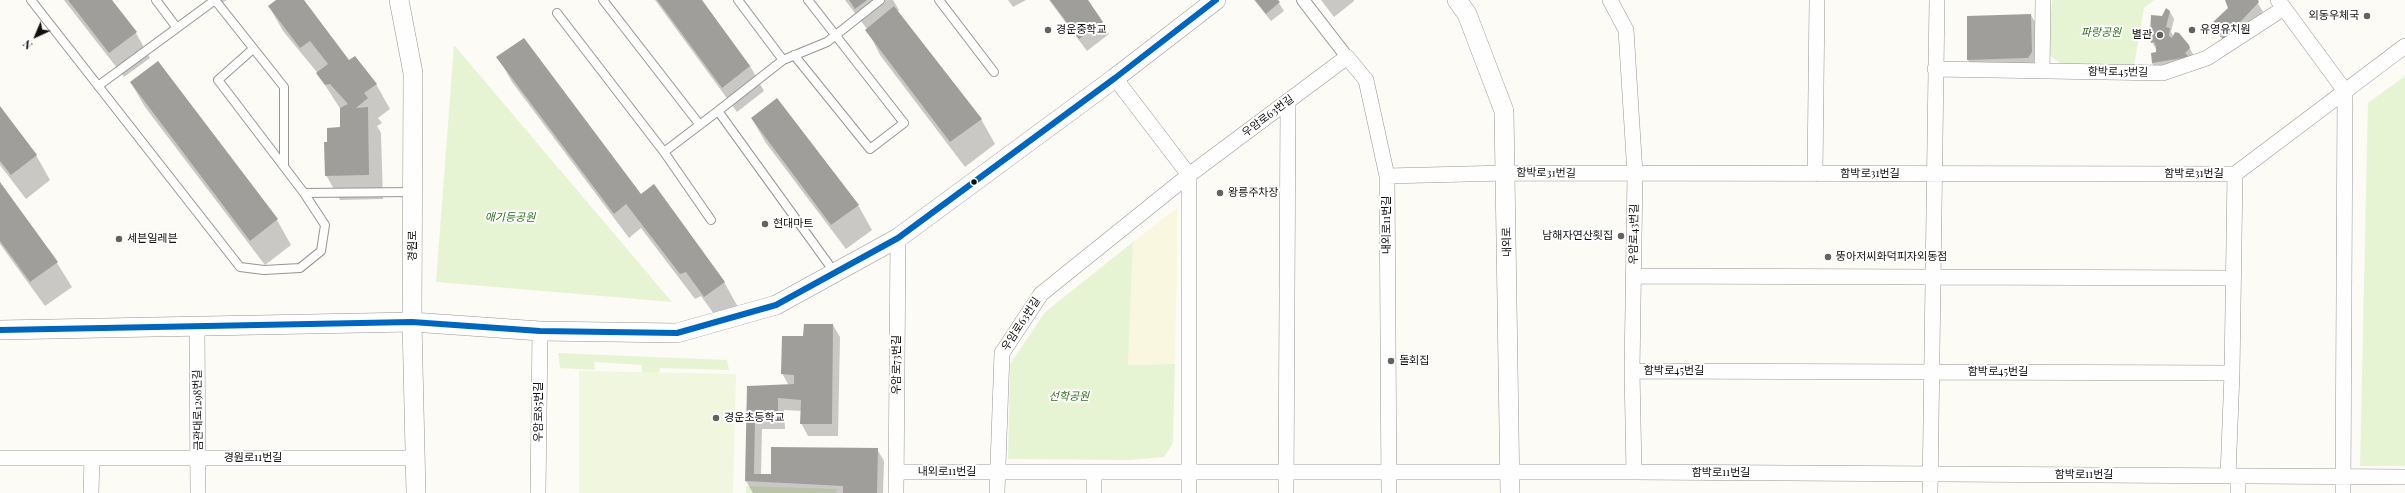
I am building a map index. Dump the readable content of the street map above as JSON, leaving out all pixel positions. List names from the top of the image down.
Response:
{
  "streets": {
    "street": [
      "함박로45번길",
      "우암로63번길",
      "함박로31번길",
      "내외로11번길",
      "우암로43번길",
      "내외로",
      "경원로",
      "우암로73번길",
      "금관대로1298번길",
      "우암로85번길",
      "경원로11번길",
      "함박로11번길"
    ]
  },
  "crossings": [
    ["함박로45번길", "함박로31번길"],
    ["함박로45번길", "우암로43번길"],
    ["우암로63번길", "내외로11번길"],
    ["함박로31번길", "내외로11번길"],
    ["함박로31번길", "우암로43번길"],
    ["함박로31번길", "내외로"],
    ["함박로31번길", "함박로11번길"],
    ["내외로11번길", "내외로"],
    ["내외로11번길", "우암로73번길"],
    ["내외로11번길", "함박로11번길"],
    ["우암로43번길", "함박로11번길"],
    ["내외로", "함박로11번길"],
    ["경원로", "경원로11번길"],
    ["금관대로1298번길", "경원로11번길"]
  ],
  "parks": ["파랑공원", "애기등공원", "선학공원"],
  "places": [
    "외동우체국",
    "경운중학교",
    "유영유치원",
    "별관",
    "왕릉주차장",
    "현대마트",
    "남해자연산횟집",
    "세븐일레븐",
    "뚱아저씨화덕피자외동점",
    "돌회집",
    "경운초등학교"
  ],
  "north": "bottom left"
}
